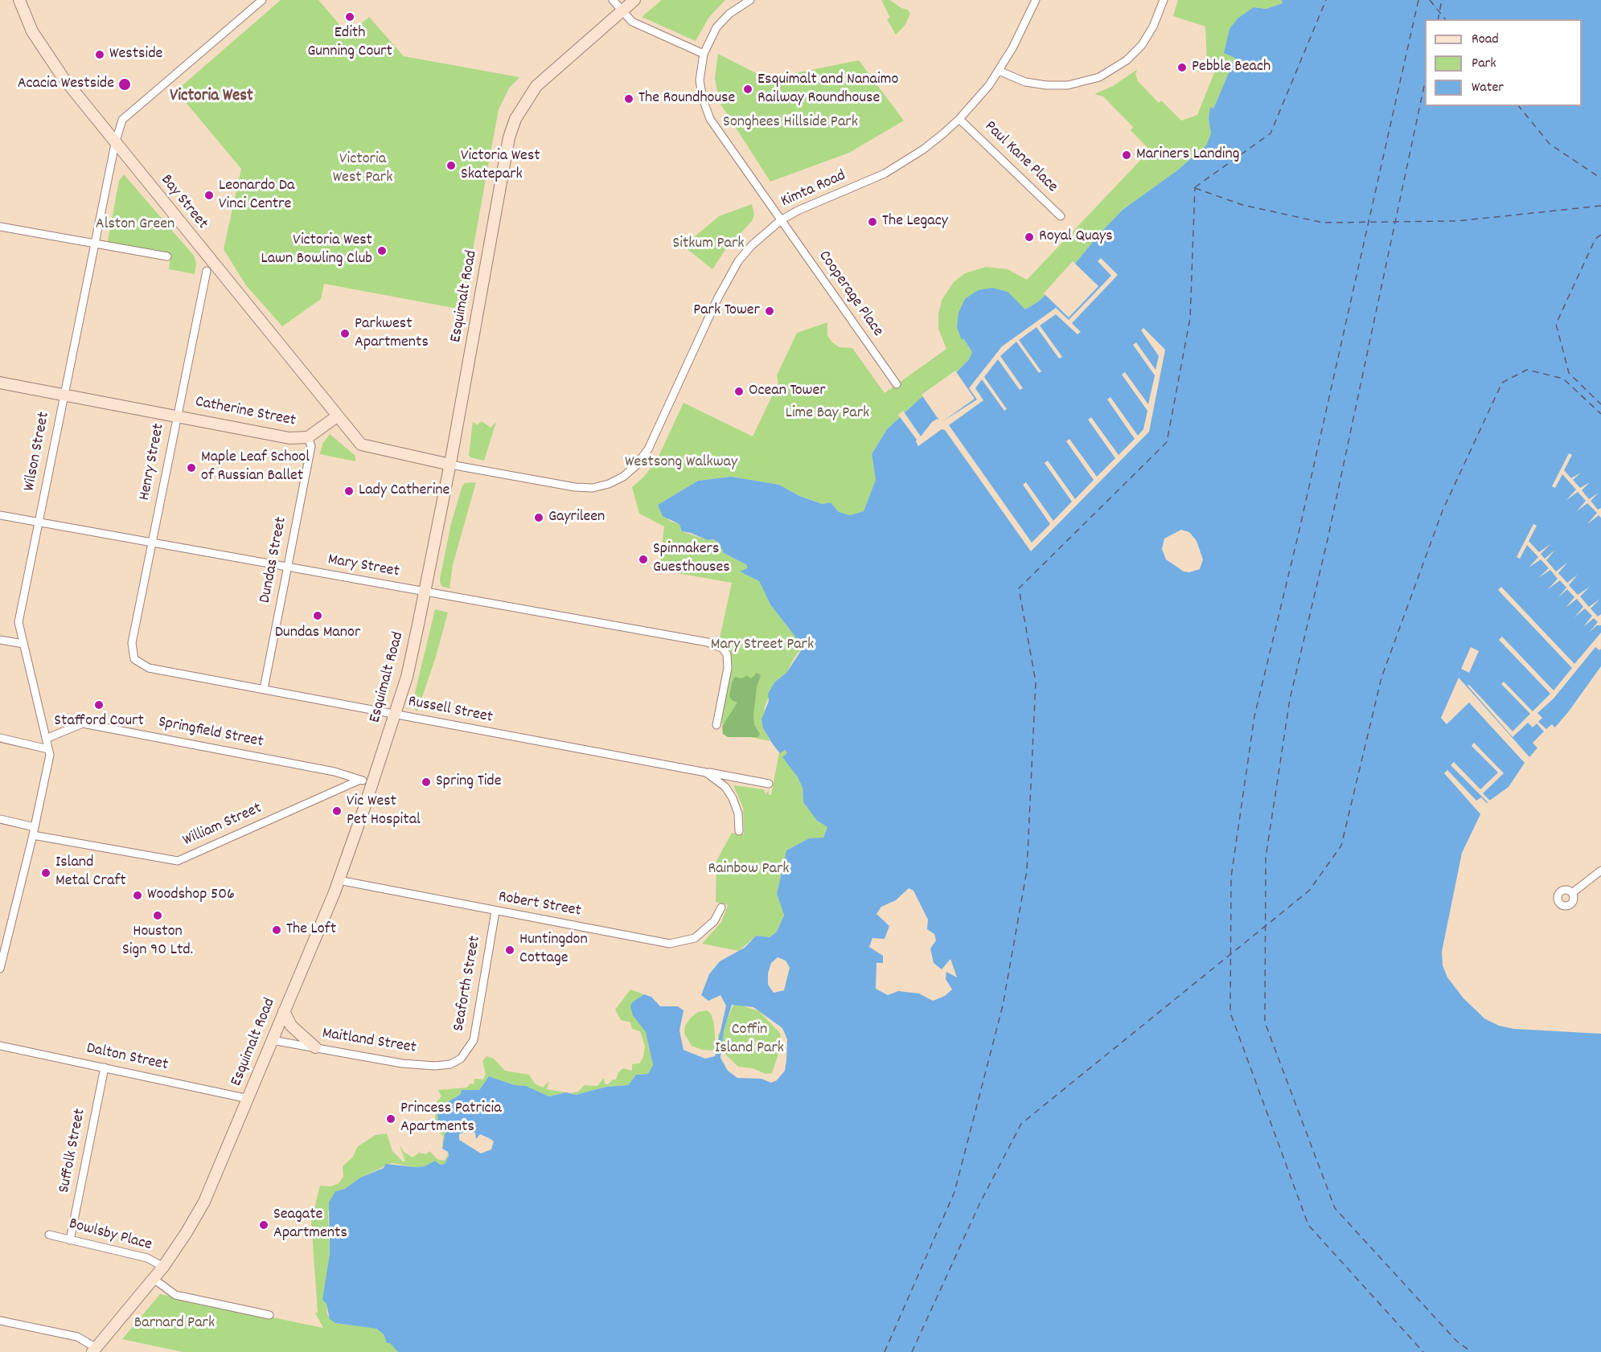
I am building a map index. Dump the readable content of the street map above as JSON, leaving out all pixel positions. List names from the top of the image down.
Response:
{
  "streets": {
    "main road": ["Bay Street", "Esquimalt Road", "Catherine Street"],
    "street": [
      "Paul Kane Place",
      "Kimta Road",
      "Cooperage Place",
      "Wilson Street",
      "Henry Street",
      "Dundas Street",
      "Mary Street",
      "Russell Street",
      "Springfield Street",
      "William Street",
      "Robert Street",
      "Seaforth Street",
      "Maitland Street",
      "Dalton Street",
      "Suffolk Street",
      "Bowlsby Place"
    ]
  },
  "crossings": [
    ["Paul Kane Place", "Kimta Road"],
    ["Kimta Road", "Cooperage Place"],
    ["Kimta Road", "Esquimalt Road"],
    ["Bay Street", "Catherine Street"],
    ["Bay Street", "Wilson Street"],
    ["Esquimalt Road", "Mary Street"],
    ["Esquimalt Road", "Russell Street"],
    ["Esquimalt Road", "Springfield Street"],
    ["Esquimalt Road", "Robert Street"],
    ["Esquimalt Road", "Maitland Street"],
    ["Esquimalt Road", "Dalton Street"],
    ["Esquimalt Road", "Bowlsby Place"],
    ["Catherine Street", "Wilson Street"],
    ["Catherine Street", "Henry Street"],
    ["Catherine Street", "Dundas Street"],
    ["Wilson Street", "Mary Street"],
    ["Wilson Street", "Springfield Street"],
    ["Wilson Street", "William Street"],
    ["Henry Street", "Mary Street"],
    ["Henry Street", "Russell Street"],
    ["Dundas Street", "Mary Street"],
    ["Dundas Street", "Russell Street"],
    ["Springfield Street", "William Street"],
    ["Robert Street", "Seaforth Street"],
    ["Seaforth Street", "Maitland Street"],
    ["Dalton Street", "Suffolk Street"],
    ["Suffolk Street", "Bowlsby Place"]
  ],
  "districts": ["Victoria West"],
  "parks": [
    "Songhees Hillside Park",
    "Victoria West Park",
    "Alston Green",
    "Sitkum Park",
    "Lime Bay Park",
    "Westsong Walkway",
    "Mary Street Park",
    "Rainbow Park",
    "Coffin Island Park",
    "Barnard Park"
  ],
  "places": [
    "Edith Gunning Court",
    "Westside",
    "Pebble Beach",
    "Acacia Westside",
    "Esquimalt and Nanaimo Railway Roundhouse",
    "The Roundhouse",
    "Mariners Landing",
    "Victoria West Skatepark",
    "Leonardo Da Vinci Centre",
    "The Legacy",
    "Royal Quays",
    "Victoria West Lawn Bowling Club",
    "Park Tower",
    "Parkwest Apartments",
    "Ocean Tower",
    "Maple Leaf School of Russian Ballet",
    "Lady Catherine",
    "Gayrileen",
    "Spinnakers Guesthouses",
    "Dundas Manor",
    "Stafford Court",
    "Spring Tide",
    "Vic West Pet Hospital",
    "Island Metal Craft",
    "Woodshop 506",
    "Houston Sign 90 Ltd.",
    "The Loft",
    "Huntingdon Cottage",
    "Princess Patricia Apartments",
    "Seagate Apartments"
  ],
  "legend": ["Road", "Park", "Water"]
}
